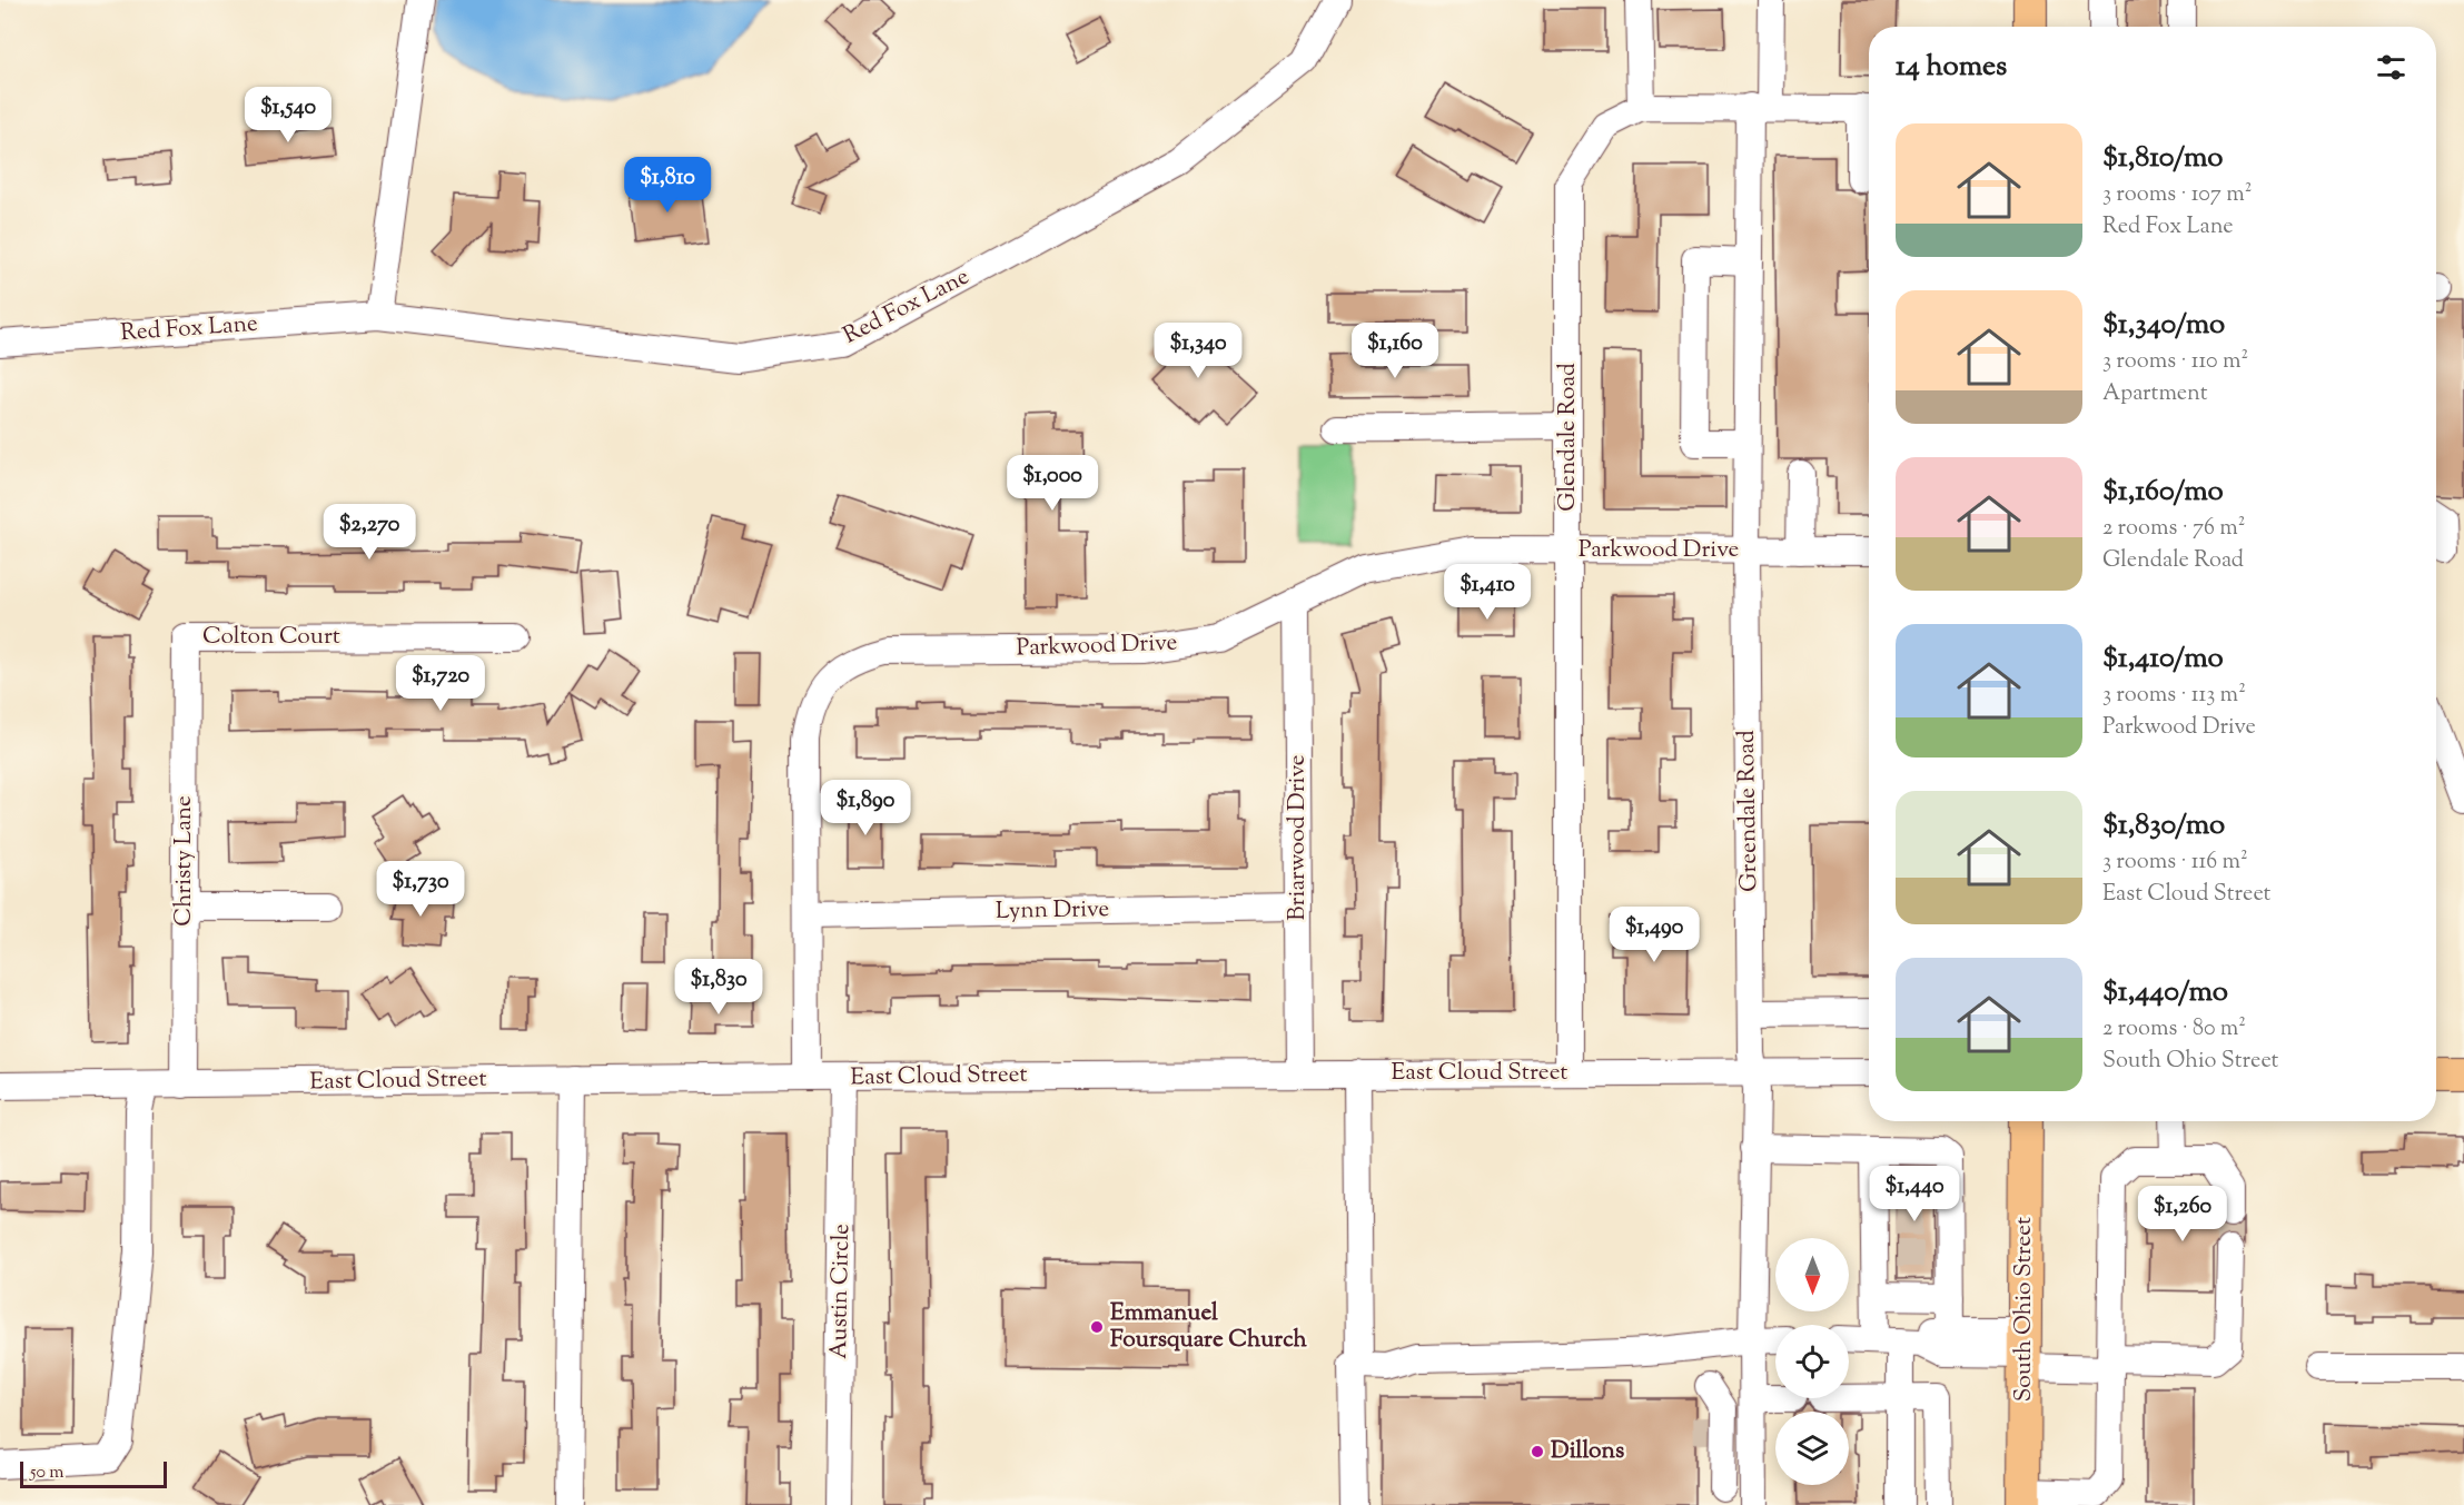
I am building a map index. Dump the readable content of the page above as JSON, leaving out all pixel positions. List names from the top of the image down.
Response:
{
  "streets": {
    "main road": ["South Ohio Street"],
    "street": [
      "Red Fox Lane",
      "Glendale Road",
      "Parkwood Drive",
      "Colton Court",
      "Greendale Road",
      "Briarwood Drive",
      "Christy Lane",
      "Lynn Drive",
      "East Cloud Street",
      "Austin Circle"
    ]
  },
  "crossings": [
    ["Glendale Road", "Parkwood Drive"],
    ["Glendale Road", "Greendale Road"],
    ["Glendale Road", "East Cloud Street"],
    ["Parkwood Drive", "Greendale Road"],
    ["Parkwood Drive", "Briarwood Drive"],
    ["Parkwood Drive", "Lynn Drive"],
    ["Parkwood Drive", "East Cloud Street"],
    ["Colton Court", "Christy Lane"],
    ["Greendale Road", "East Cloud Street"],
    ["Briarwood Drive", "Lynn Drive"],
    ["Briarwood Drive", "East Cloud Street"],
    ["Christy Lane", "East Cloud Street"],
    ["East Cloud Street", "Austin Circle"]
  ],
  "places": ["Emmanuel Foursquare Church", "Dillons"],
  "scale_bar": "50 m",
  "north": "bottom",
  "page": {
    "heading": "14 homes",
    "price": [
      "$1,540",
      "$1,810",
      "$1,340",
      "$1,160",
      "$1,000",
      "$2,270",
      "$1,410",
      "$1,720",
      "$1,890",
      "$1,730",
      "$1,490",
      "$1,830",
      "$1,440",
      "$1,260"
    ],
    "list": [
      {
        "name": "$1,810/mo",
        "note": "3 rooms · 107 m² · Red Fox Lane"
      },
      {
        "name": "$1,340/mo",
        "note": "3 rooms · 110 m² · Apartment"
      },
      {
        "name": "$1,160/mo",
        "note": "2 rooms · 76 m² · Glendale Road"
      },
      {
        "name": "$1,410/mo",
        "note": "3 rooms · 113 m² · Parkwood Drive"
      },
      {
        "name": "$1,830/mo",
        "note": "3 rooms · 116 m² · East Cloud Street"
      },
      {
        "name": "$1,440/mo",
        "note": "2 rooms · 80 m² · South Ohio Street"
      }
    ],
    "scale": "50 m"
  }
}
